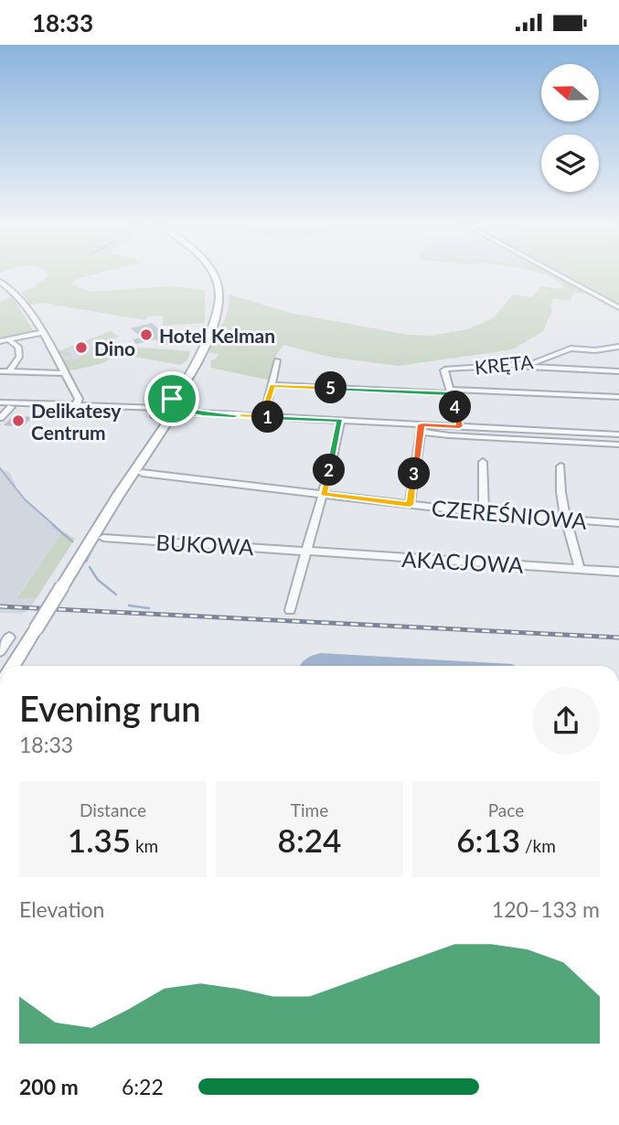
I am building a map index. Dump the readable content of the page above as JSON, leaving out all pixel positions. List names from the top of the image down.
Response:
{
  "streets": {
    "street": [
      "KRĘTA",
      "CZEREŚNIOWA",
      "BUKOWA",
      "AKACJOWA"
    ]
  },
  "crossings": [
    ["BUKOWA", "AKACJOWA"]
  ],
  "places": ["Hotel Kelman", "Dino", "Delikatesy Centrum"],
  "north": "left",
  "page": {
    "status": "18:33",
    "pins": [
      "5",
      "4",
      "1",
      "2",
      "3"
    ],
    "heading": ["Evening run", "18:33"],
    "stats": [
      ["Distance", "1.35 km"],
      ["Time", "8:24"],
      ["Pace", "6:13 /km"]
    ],
    "chart": ["Elevation", "120–133 m"],
    "list": [
      {
        "name": "200 m",
        "note": "6:22"
      }
    ]
  }
}
